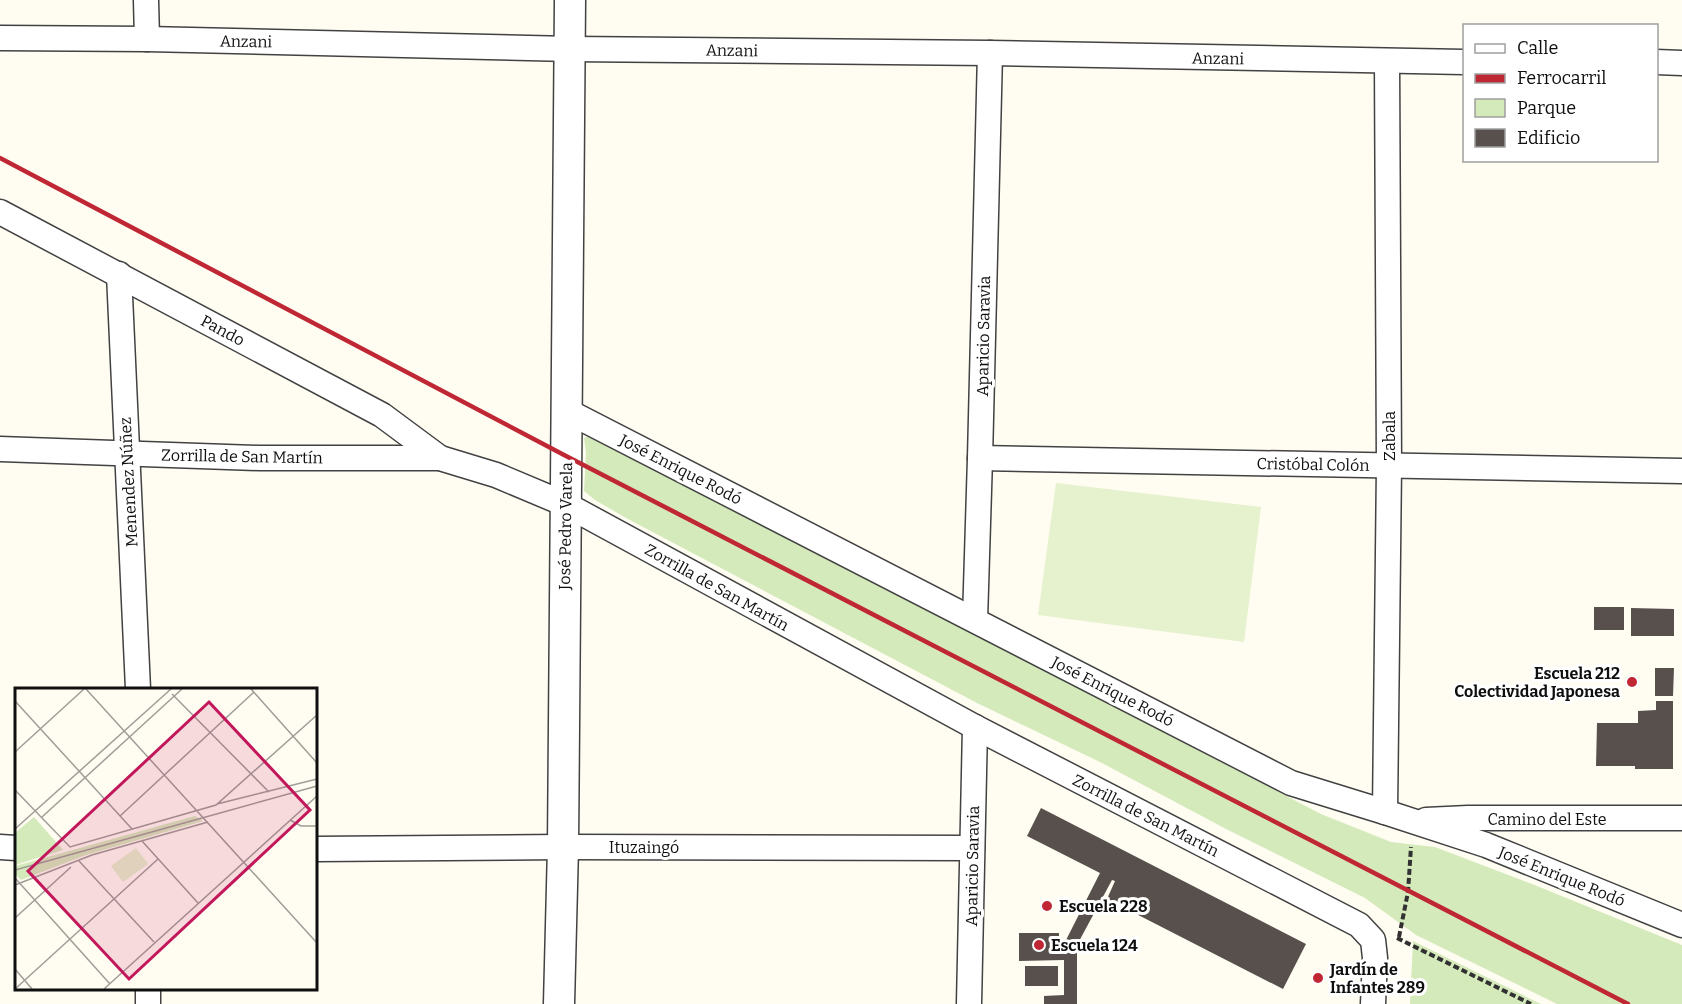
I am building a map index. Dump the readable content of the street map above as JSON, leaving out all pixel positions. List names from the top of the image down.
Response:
{
  "streets": {
    "street": [
      "Anzani",
      "Pando",
      "Aparicio Saravia",
      "Zabala",
      "Zorrilla de San Martín",
      "Cristóbal Colón",
      "José Enrique Rodó",
      "Menendez Núñez",
      "José Pedro Varela",
      "Camino del Este",
      "Ituzaingó"
    ]
  },
  "crossings": [
    ["Anzani", "Aparicio Saravia"],
    ["Anzani", "Zabala"],
    ["Anzani", "José Pedro Varela"],
    ["Pando", "Zorrilla de San Martín"],
    ["Pando", "Menendez Núñez"],
    ["Aparicio Saravia", "Zorrilla de San Martín"],
    ["Aparicio Saravia", "Cristóbal Colón"],
    ["Aparicio Saravia", "José Enrique Rodó"],
    ["Aparicio Saravia", "Ituzaingó"],
    ["Zabala", "Cristóbal Colón"],
    ["Zabala", "José Enrique Rodó"],
    ["Zorrilla de San Martín", "Menendez Núñez"],
    ["Zorrilla de San Martín", "José Pedro Varela"],
    ["José Enrique Rodó", "José Pedro Varela"],
    ["José Enrique Rodó", "Camino del Este"],
    ["José Pedro Varela", "Ituzaingó"]
  ],
  "places": [
    "Escuela 212 Colectividad Japonesa",
    "Escuela 228",
    "Escuela 124",
    "Jardín de Infantes 289"
  ],
  "legend": [
    "Calle",
    "Ferrocarril",
    "Parque",
    "Edificio"
  ]
}
